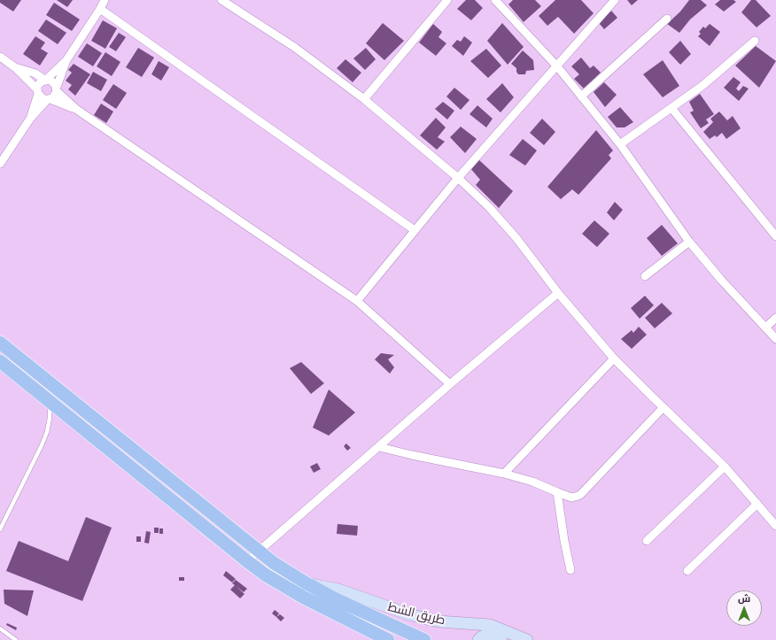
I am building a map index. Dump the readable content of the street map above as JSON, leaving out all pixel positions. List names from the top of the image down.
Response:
{
  "streets": {
    "main road": ["طريق الشط"]
  },
  "north": "top"
}
